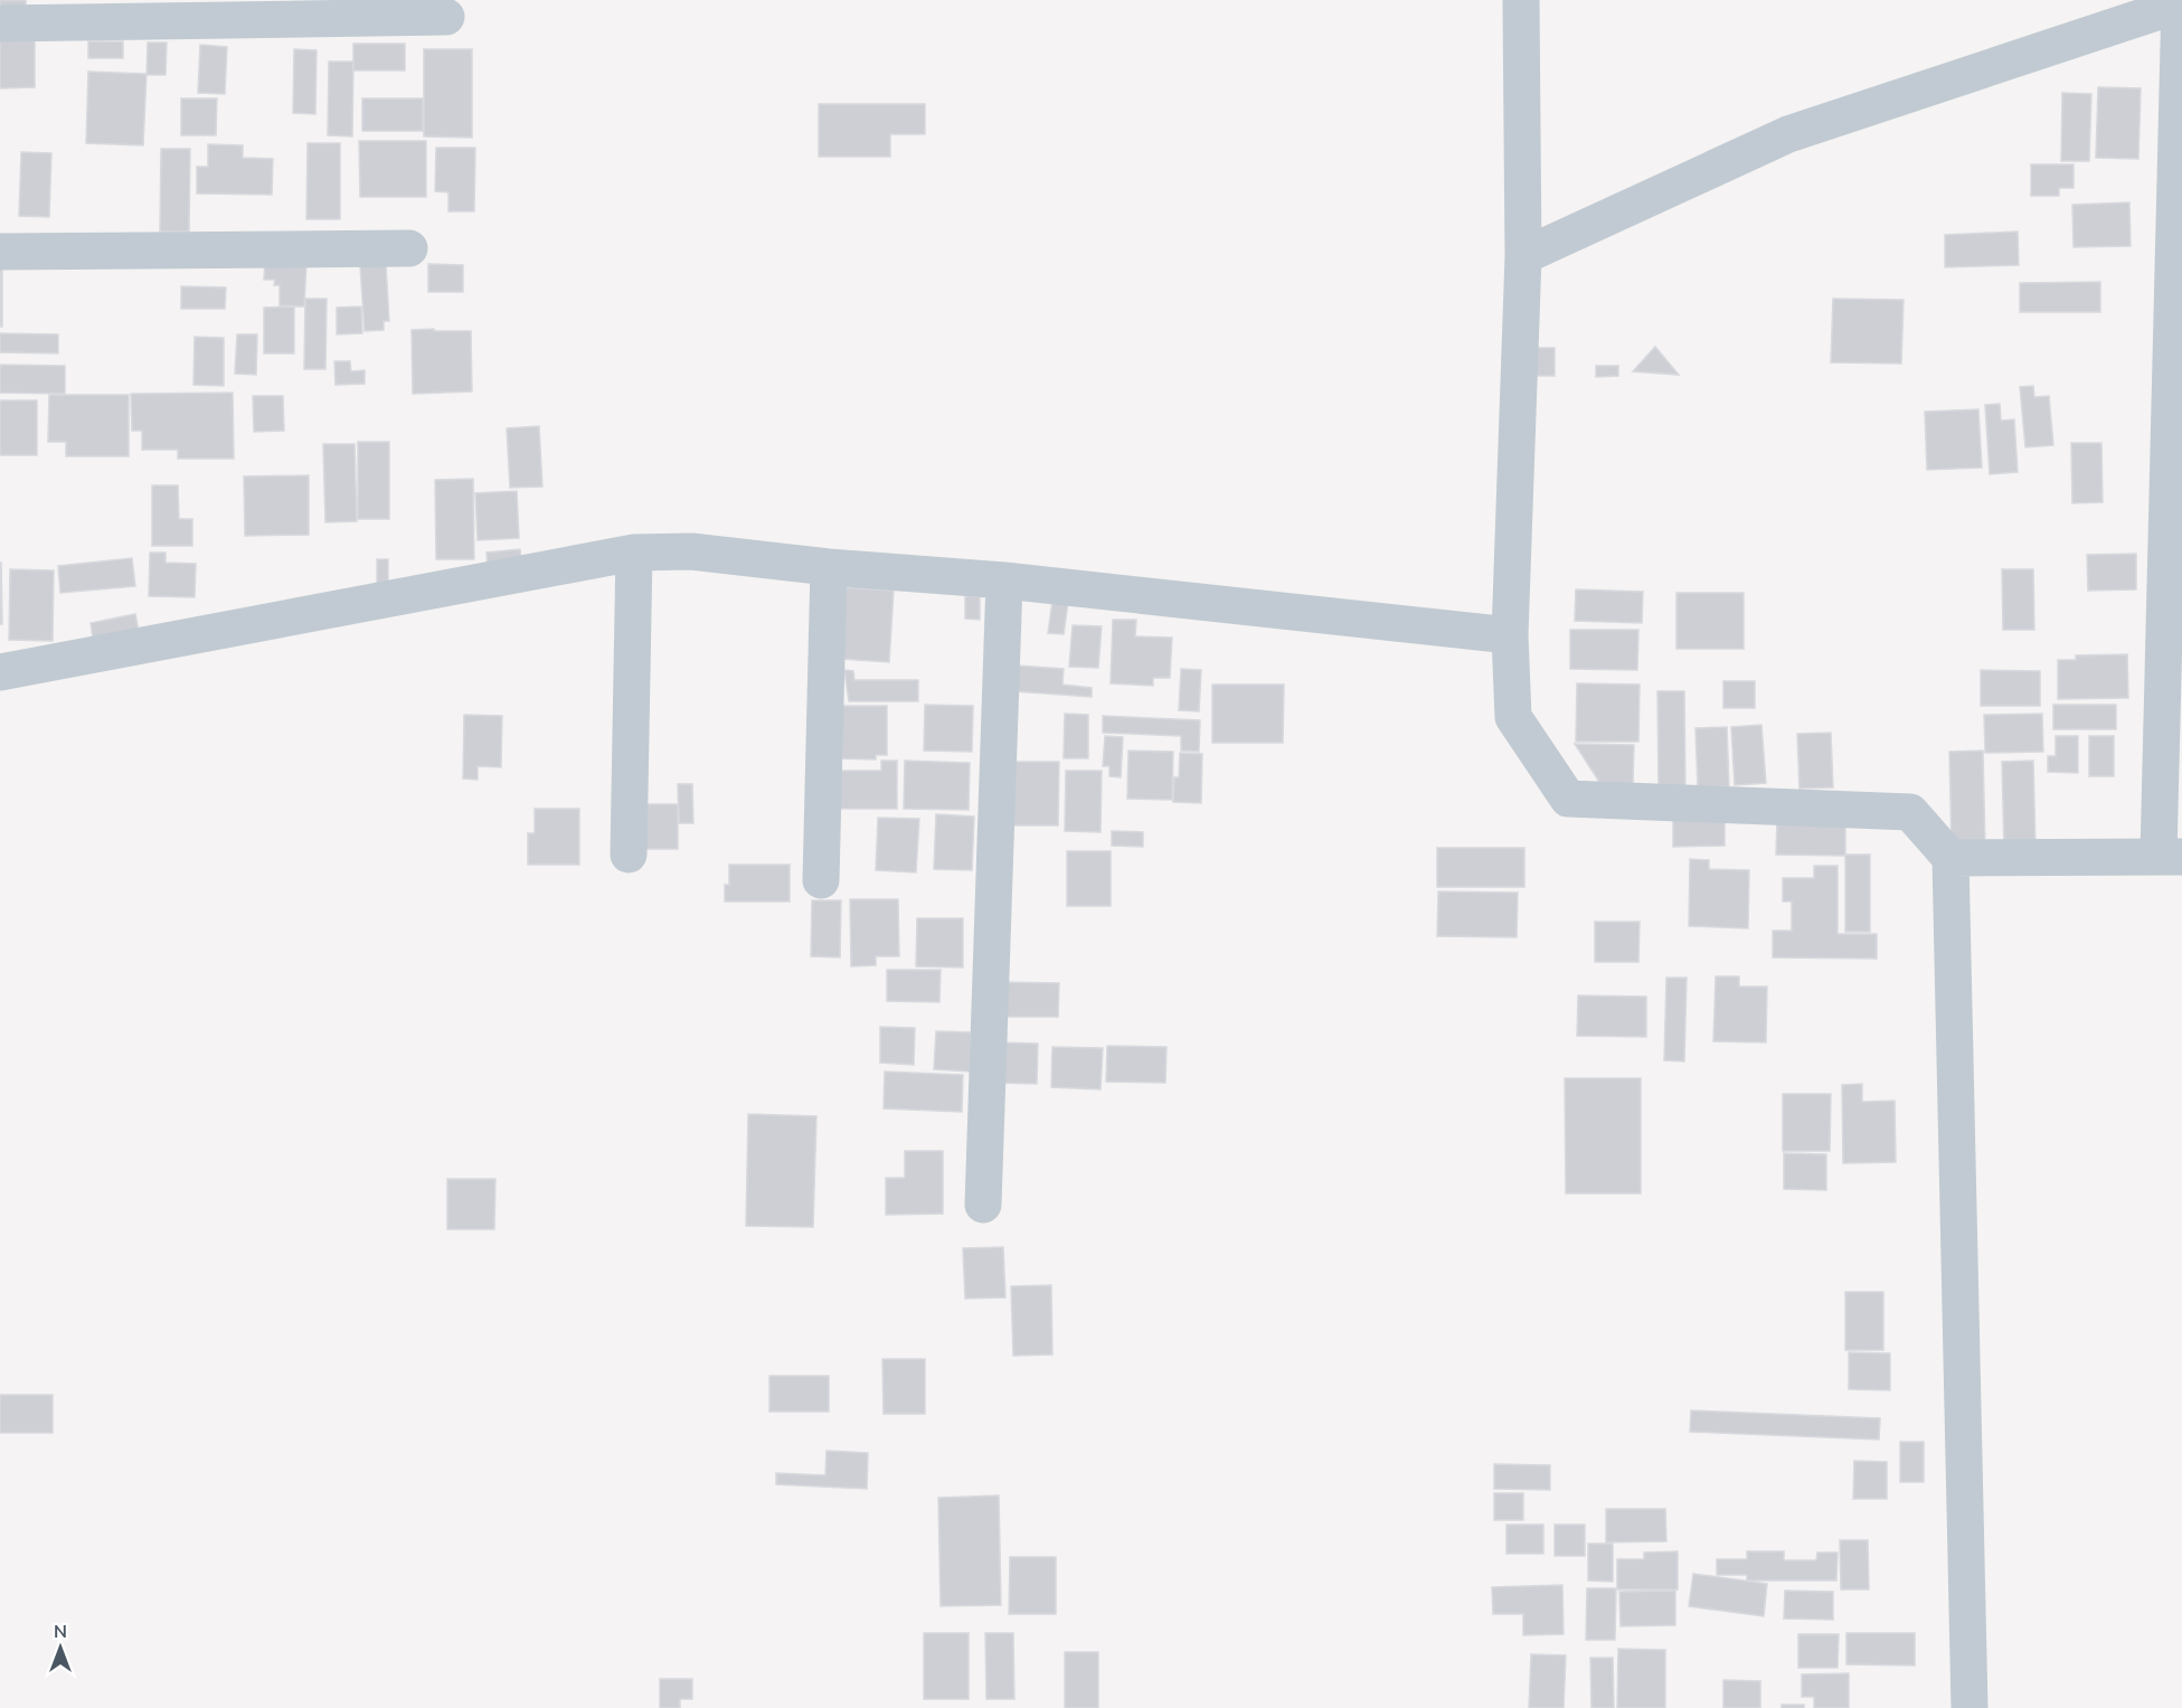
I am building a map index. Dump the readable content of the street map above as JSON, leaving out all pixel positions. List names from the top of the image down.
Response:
{
  "north": "top"
}
